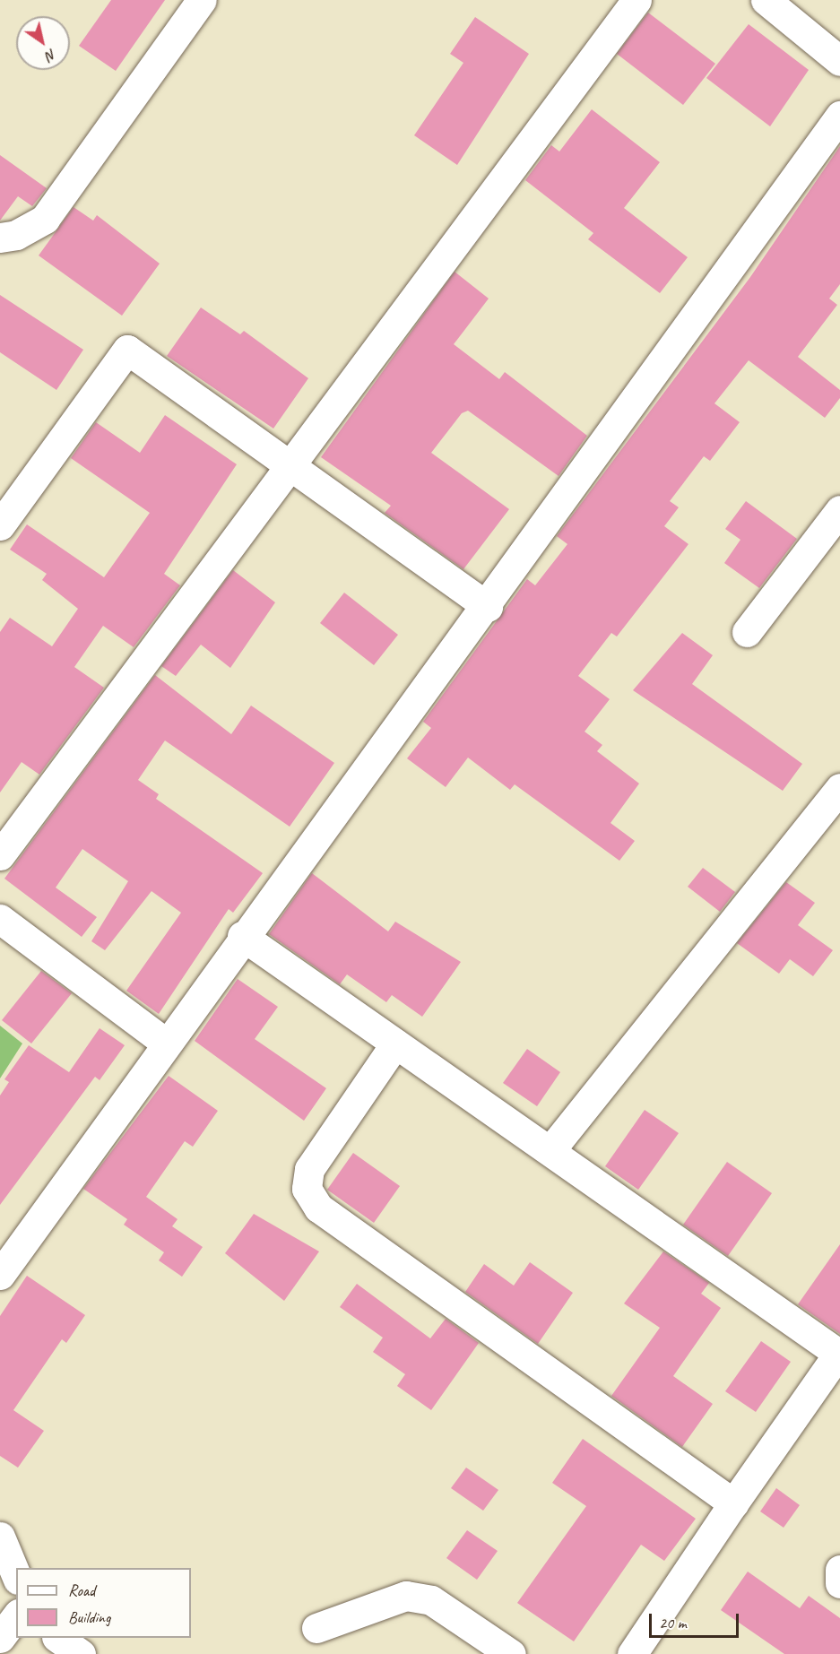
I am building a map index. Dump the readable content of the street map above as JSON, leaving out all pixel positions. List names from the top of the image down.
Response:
{
  "legend": ["Road", "Building"],
  "scale_bar": "20 m",
  "north": "bottom right"
}
